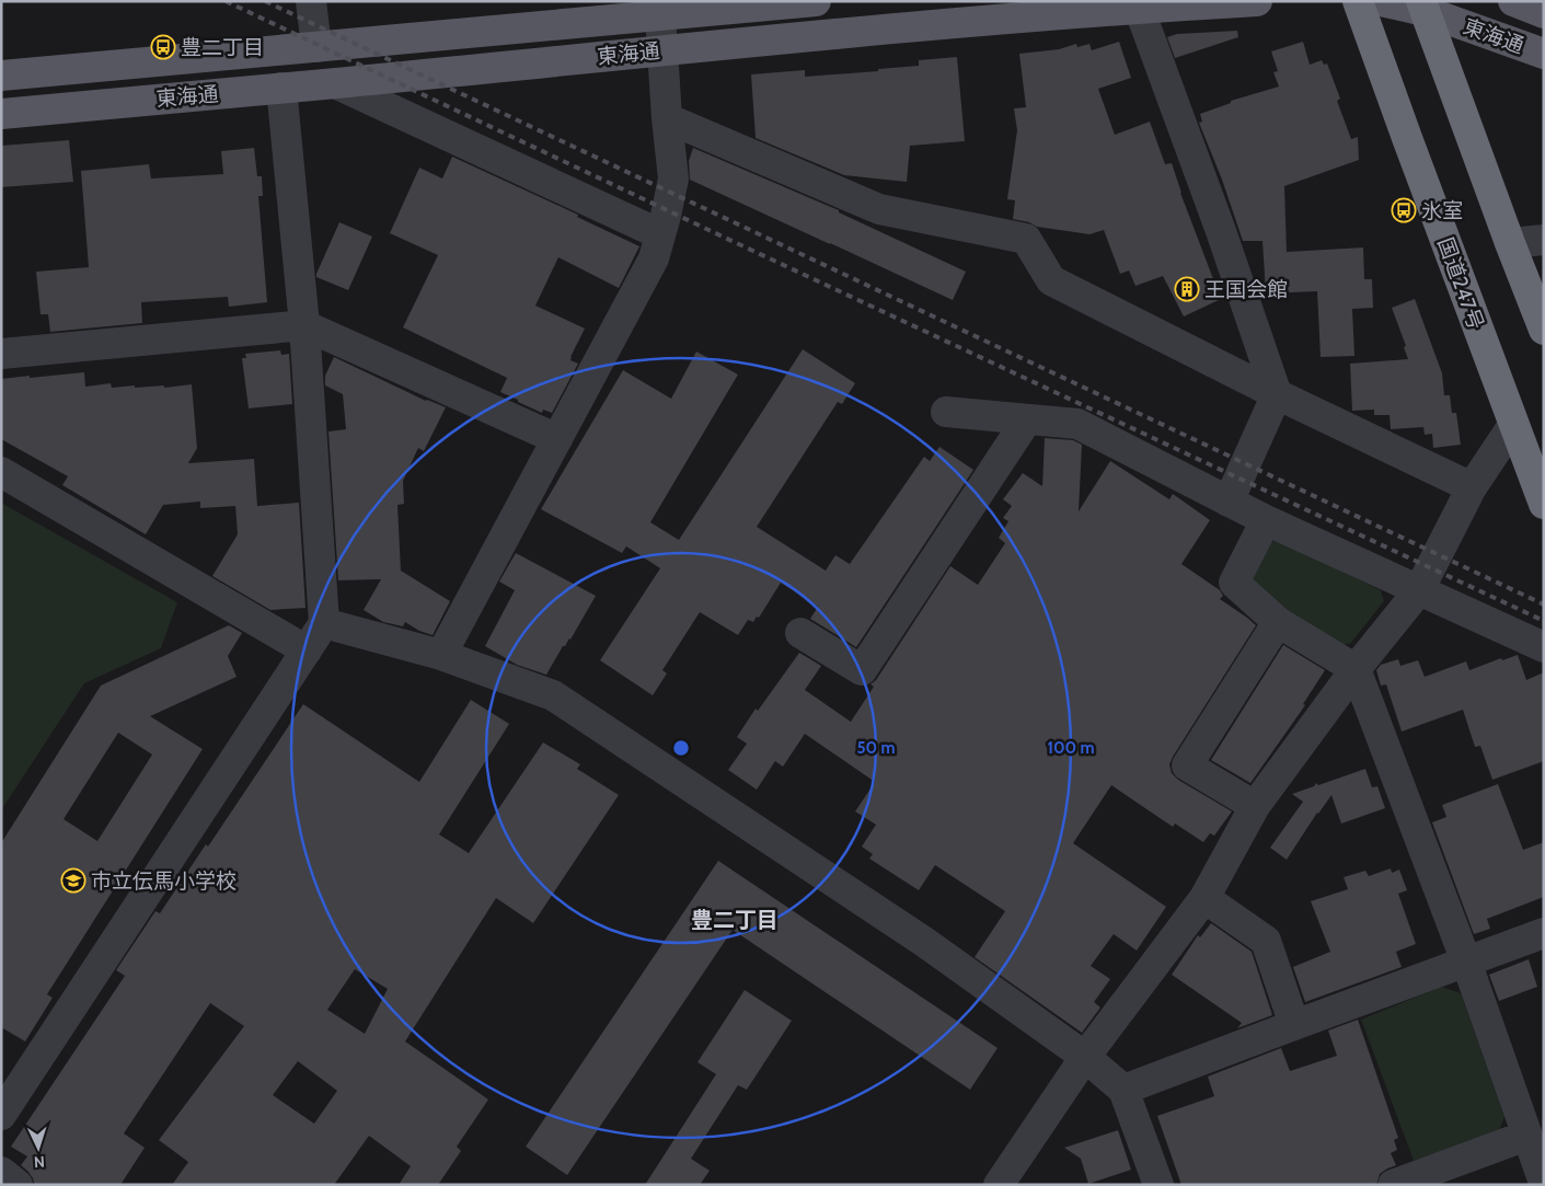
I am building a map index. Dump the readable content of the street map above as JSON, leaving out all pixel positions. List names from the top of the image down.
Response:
{
  "streets": {
    "highway": ["国道247号"],
    "main road": ["東海通"]
  },
  "districts": ["豊二丁目"],
  "places": {
    "bus stop": ["豊二丁目", "氷室"],
    "building": ["王国会館"],
    "school or university": ["市立伝馬小学校"]
  },
  "north": "bottom",
  "rings": ["50 m", "100 m"]
}
